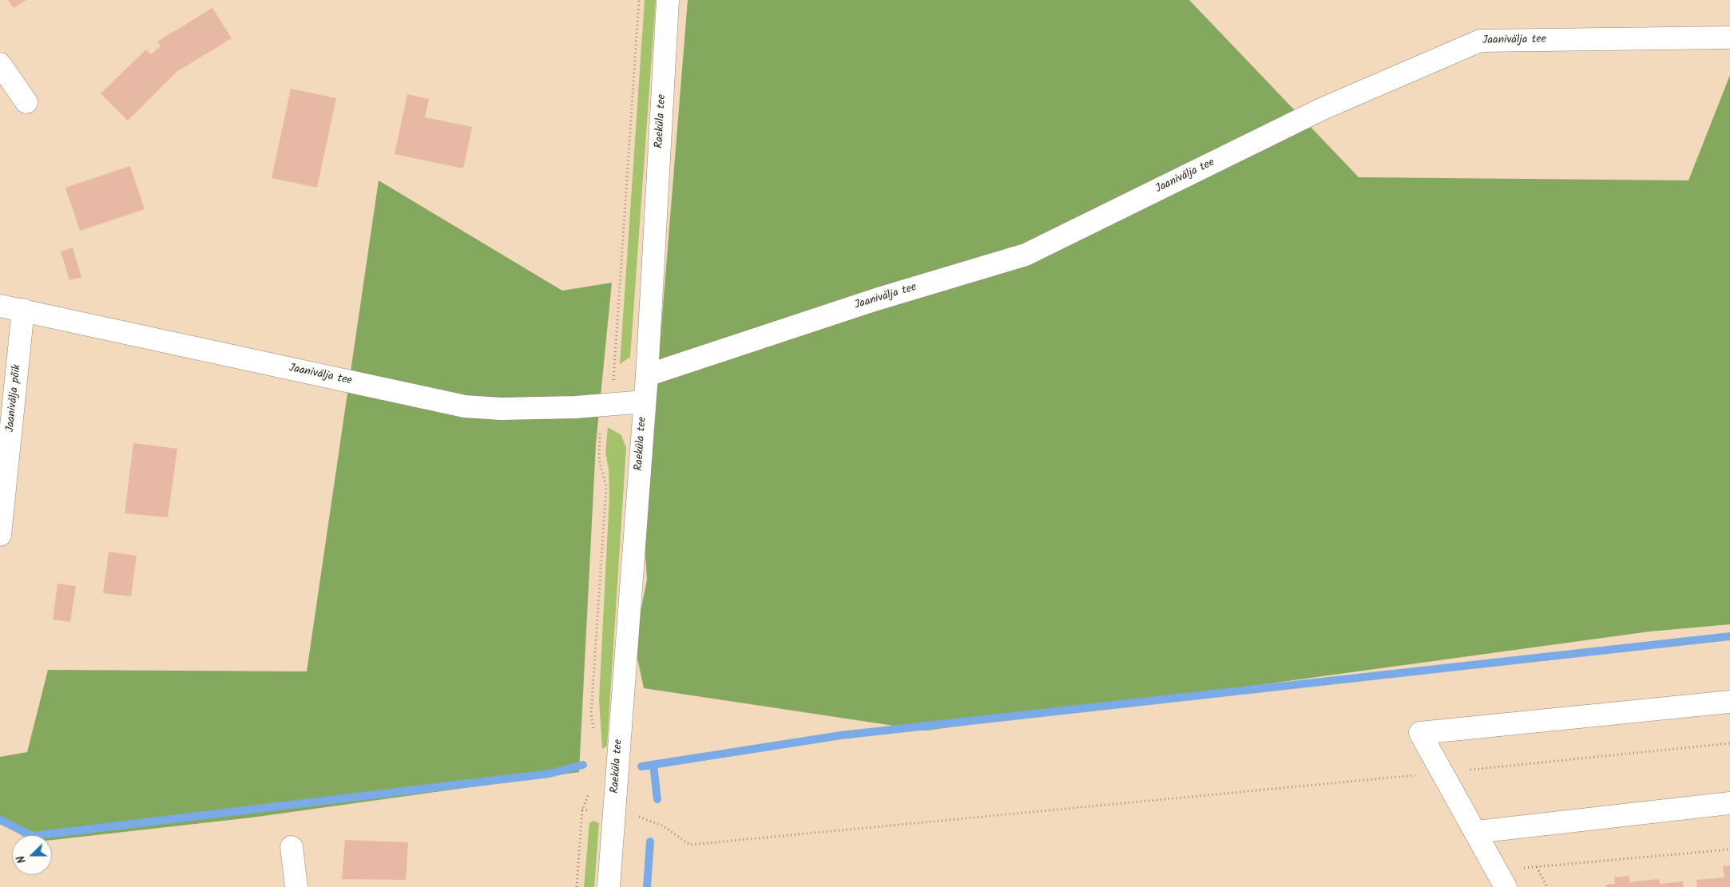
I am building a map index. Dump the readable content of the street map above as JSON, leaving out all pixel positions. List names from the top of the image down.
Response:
{
  "streets": {
    "street": ["Jaanivälja tee", "Raeküla tee", "Jaanivälja põik"]
  },
  "crossings": [
    ["Jaanivälja tee", "Raeküla tee"],
    ["Jaanivälja tee", "Jaanivälja põik"]
  ],
  "north": "left"
}
